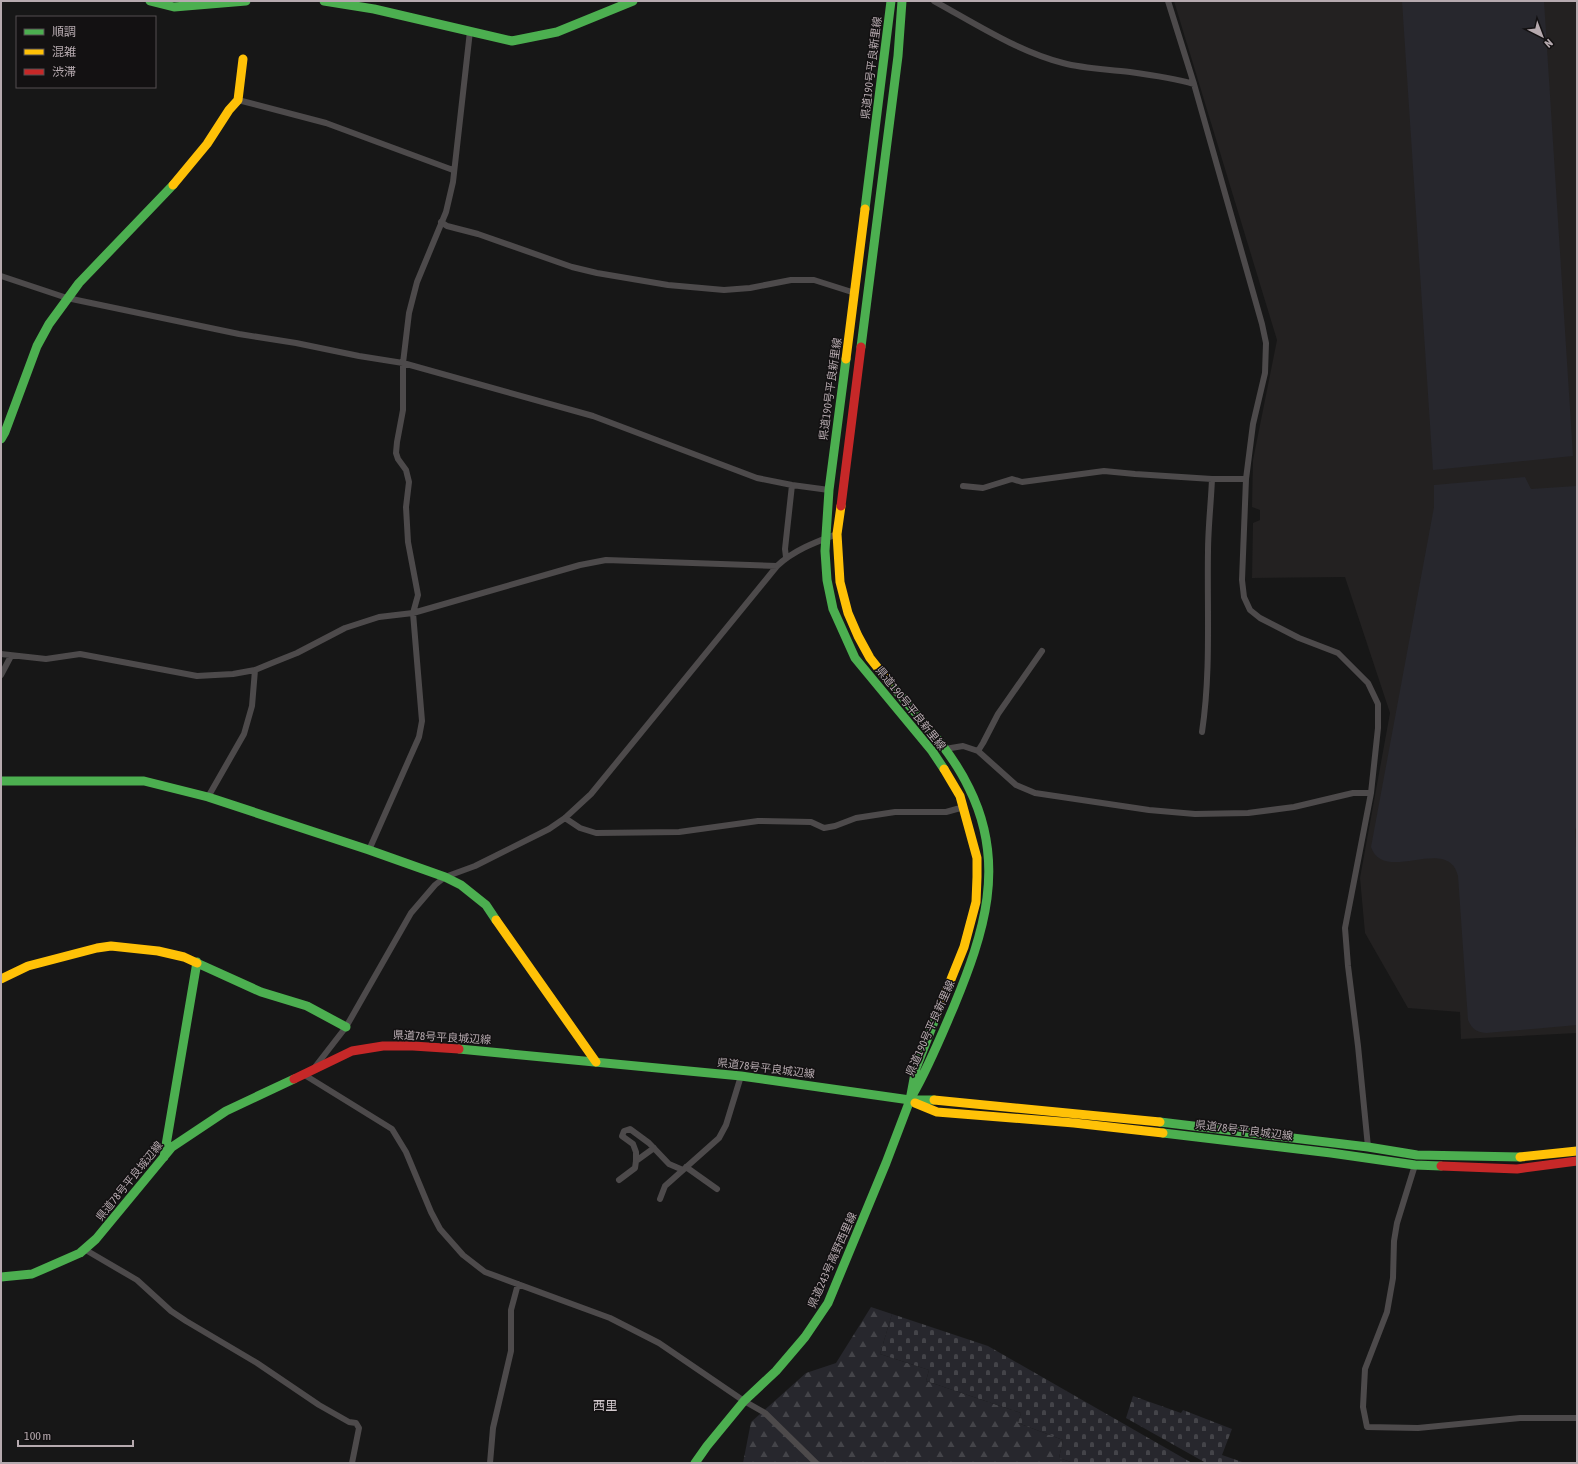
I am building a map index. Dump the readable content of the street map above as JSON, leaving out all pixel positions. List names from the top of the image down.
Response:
{
  "streets": {
    "main road": ["県道190号平良新里線", "県道78号平良城辺線", "県道243号高野西里線"]
  },
  "crossings": [
    ["県道190号平良新里線", "県道78号平良城辺線"],
    ["県道190号平良新里線", "県道243号高野西里線"],
    ["県道78号平良城辺線", "県道243号高野西里線"]
  ],
  "districts": ["西里"],
  "legend": ["順調", "混雑", "渋滞"],
  "scale_bar": "100 m",
  "north": "bottom right"
}
